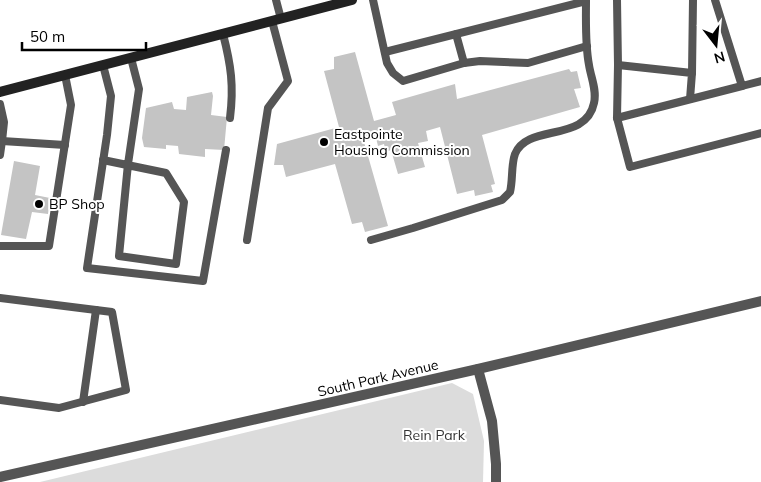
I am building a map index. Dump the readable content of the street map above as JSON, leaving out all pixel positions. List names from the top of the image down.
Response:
{
  "streets": {
    "street": ["South Park Avenue"]
  },
  "parks": ["Rein Park"],
  "places": ["Eastpointe Housing Commission", "BP Shop"],
  "scale_bar": "50 m",
  "north": "bottom"
}
